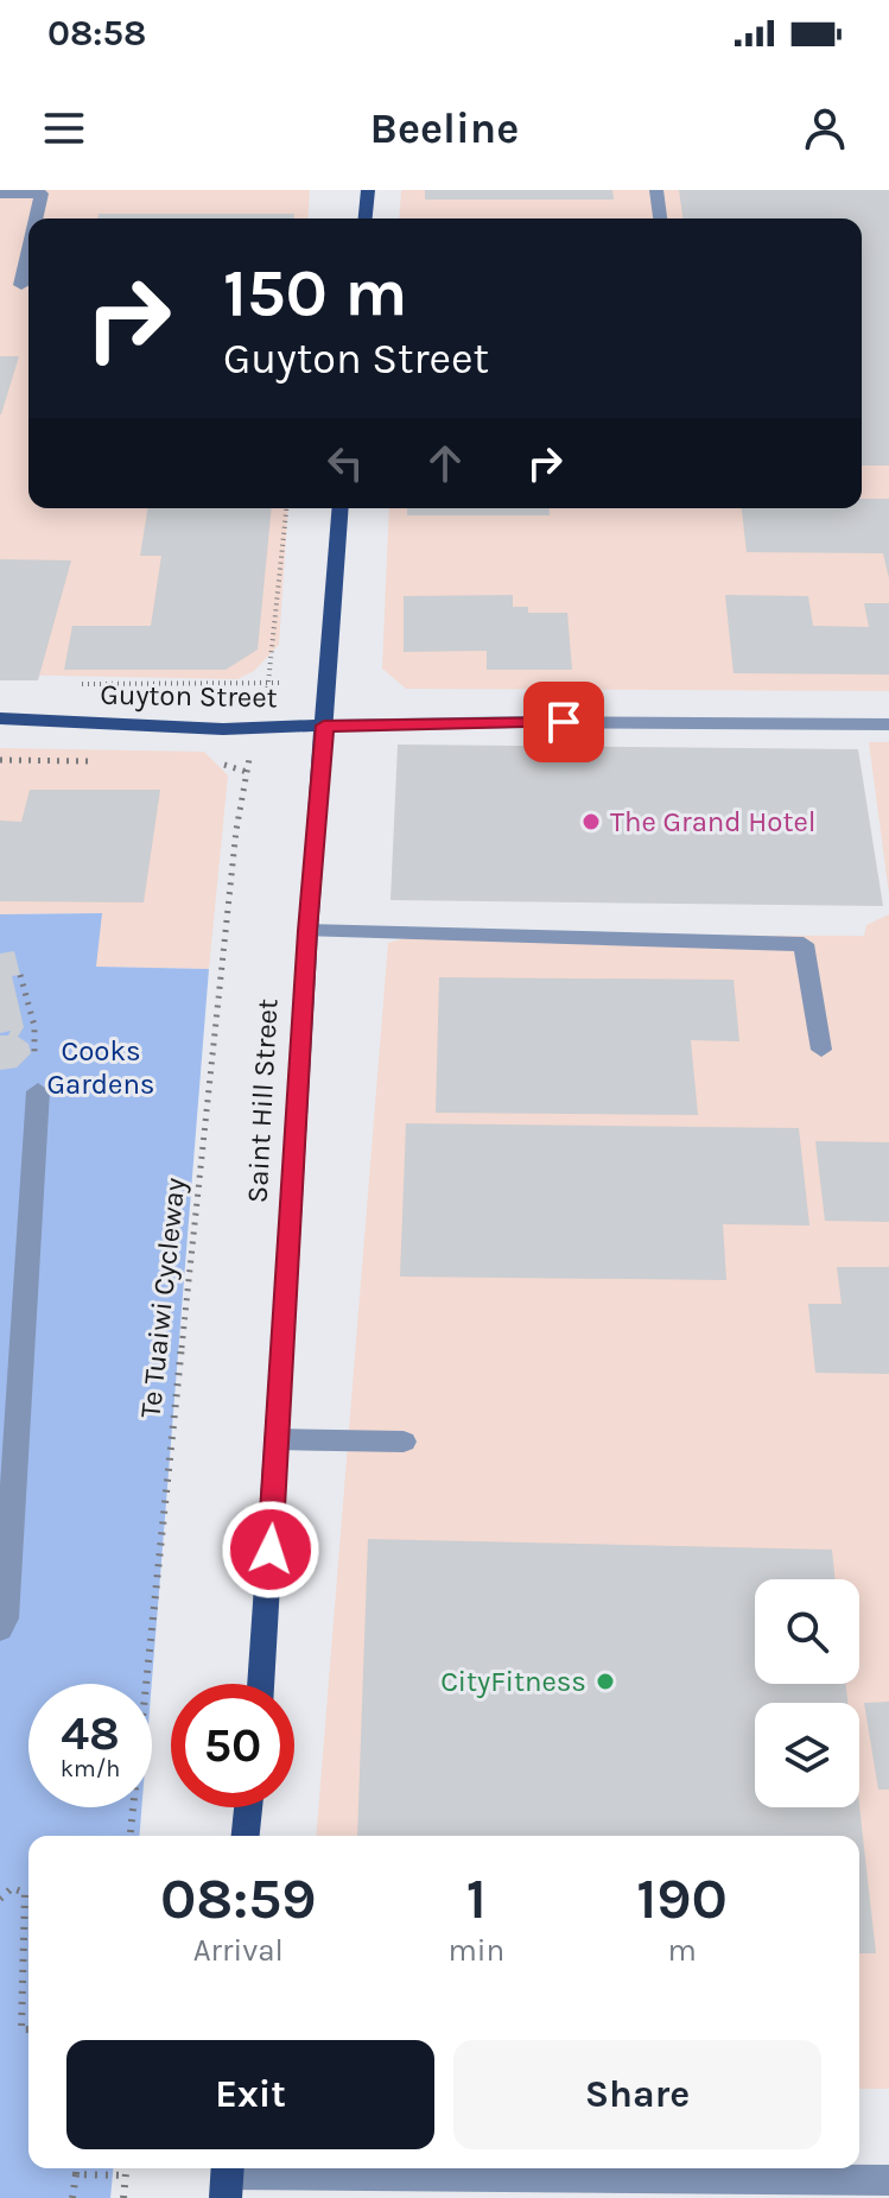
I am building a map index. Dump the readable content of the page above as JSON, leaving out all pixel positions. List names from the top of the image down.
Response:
{
  "streets": {
    "main road": ["Guyton Street", "Saint Hill Street"],
    "path": ["Te Tuaiwi Cycleway"]
  },
  "crossings": [
    ["Guyton Street", "Saint Hill Street"]
  ],
  "parks": ["Cooks Gardens"],
  "places": ["The Grand Hotel", "CityFitness"],
  "page": {
    "status": "08:58",
    "header": "Beeline",
    "turn": ["150 m", "Guyton Street"],
    "speed": "48 km/h",
    "limit": "50",
    "eta": [
      "08:59",
      "Arrival",
      "1",
      "min",
      "190",
      "m"
    ],
    "buttons": ["Exit", "Share"]
  }
}
